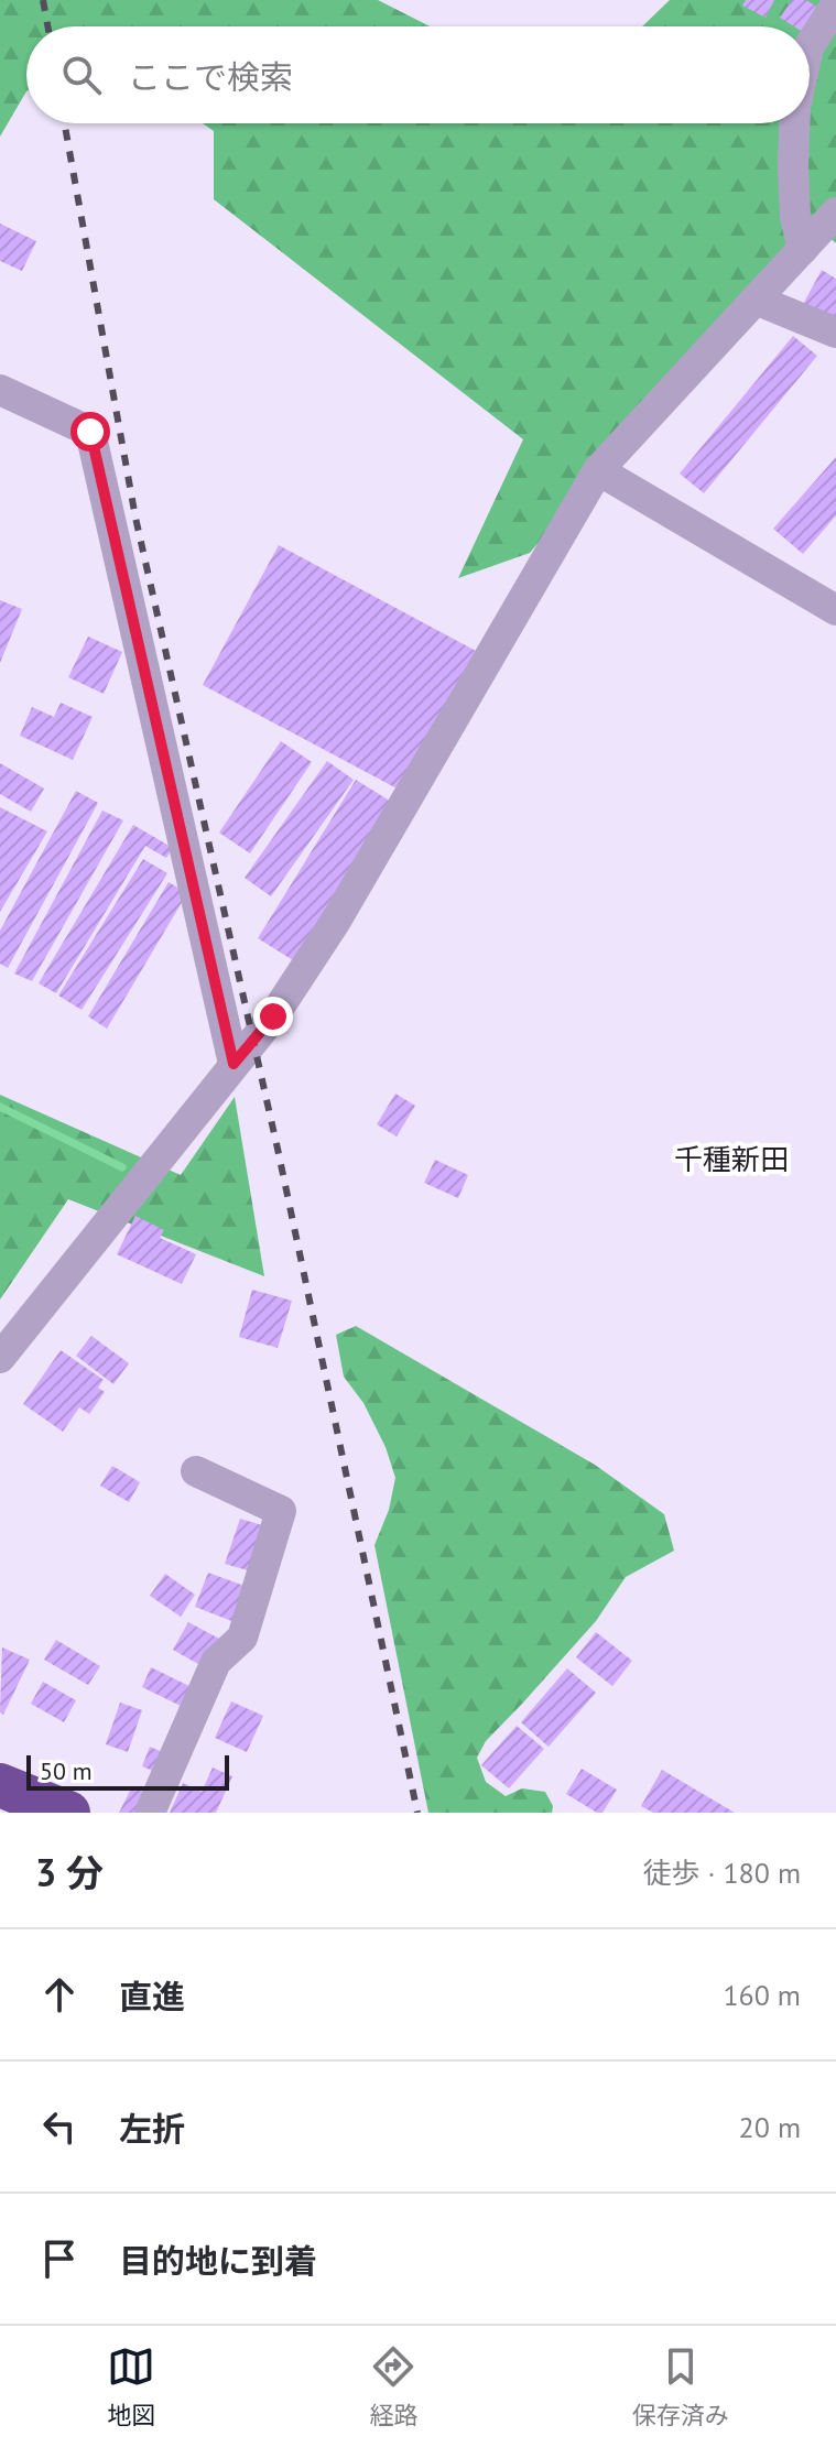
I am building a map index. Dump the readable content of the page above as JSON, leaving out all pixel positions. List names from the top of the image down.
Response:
{
  "districts": ["千種新田"],
  "scale_bar": "50 m",
  "page": {
    "search": "ここで検索",
    "scale": "50 m",
    "heading": ["3 分", "徒歩 · 180 m"],
    "list": [
      ["直進", "160 m"],
      ["左折", "20 m"],
      "目的地に到着"
    ],
    "nav": ["地図", "経路", "保存済み"]
  }
}
